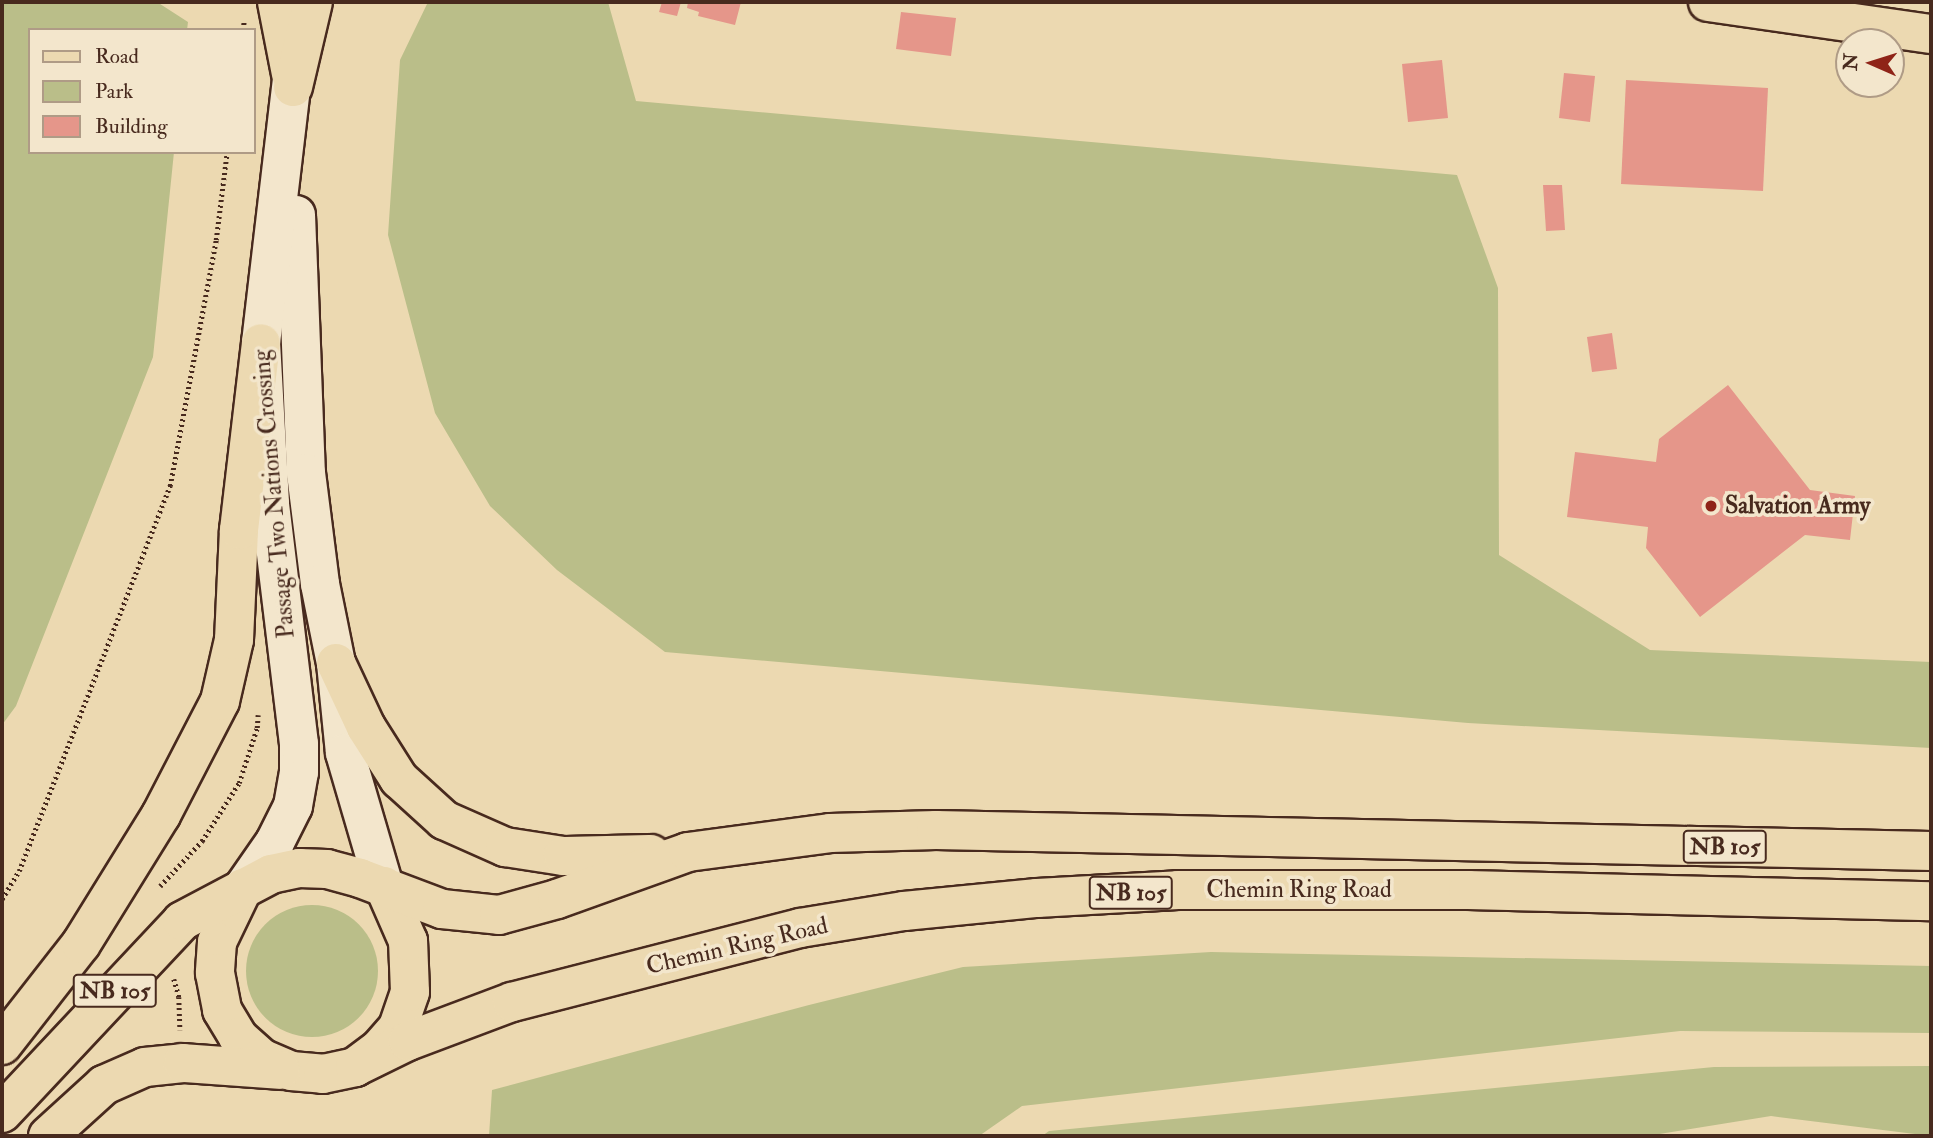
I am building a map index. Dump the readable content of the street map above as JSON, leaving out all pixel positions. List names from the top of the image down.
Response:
{
  "streets": {
    "main road": ["Passage Two Nations Crossing", "NB 105", "Chemin Ring Road"]
  },
  "crossings": [
    ["Passage Two Nations Crossing", "NB 105"],
    ["Passage Two Nations Crossing", "Chemin Ring Road"],
    ["NB 105", "Chemin Ring Road"]
  ],
  "places": ["Salvation Army"],
  "legend": ["Road", "Park", "Building"],
  "north": "left"
}
